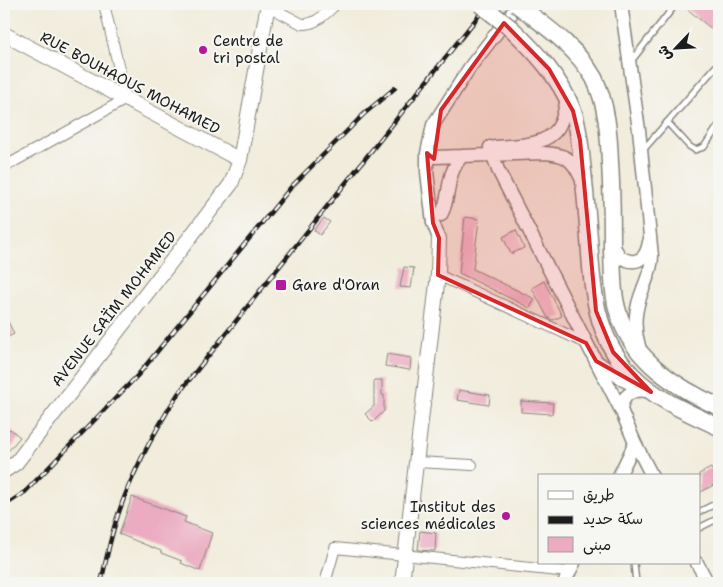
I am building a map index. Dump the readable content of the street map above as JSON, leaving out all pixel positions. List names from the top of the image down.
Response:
{
  "streets": {
    "main road": ["RUE BOUHAOUS MOHAMED", "AVENUE SAÏM MOHAMED"]
  },
  "crossings": [
    ["RUE BOUHAOUS MOHAMED", "AVENUE SAÏM MOHAMED"]
  ],
  "places": {
    "other": ["Centre de tri postal", "Institut des sciences médicales"],
    "transit": ["Gare d'Oran"]
  },
  "legend": ["طريق", "سكة حديد", "مبنى"],
  "north": "bottom left"
}
